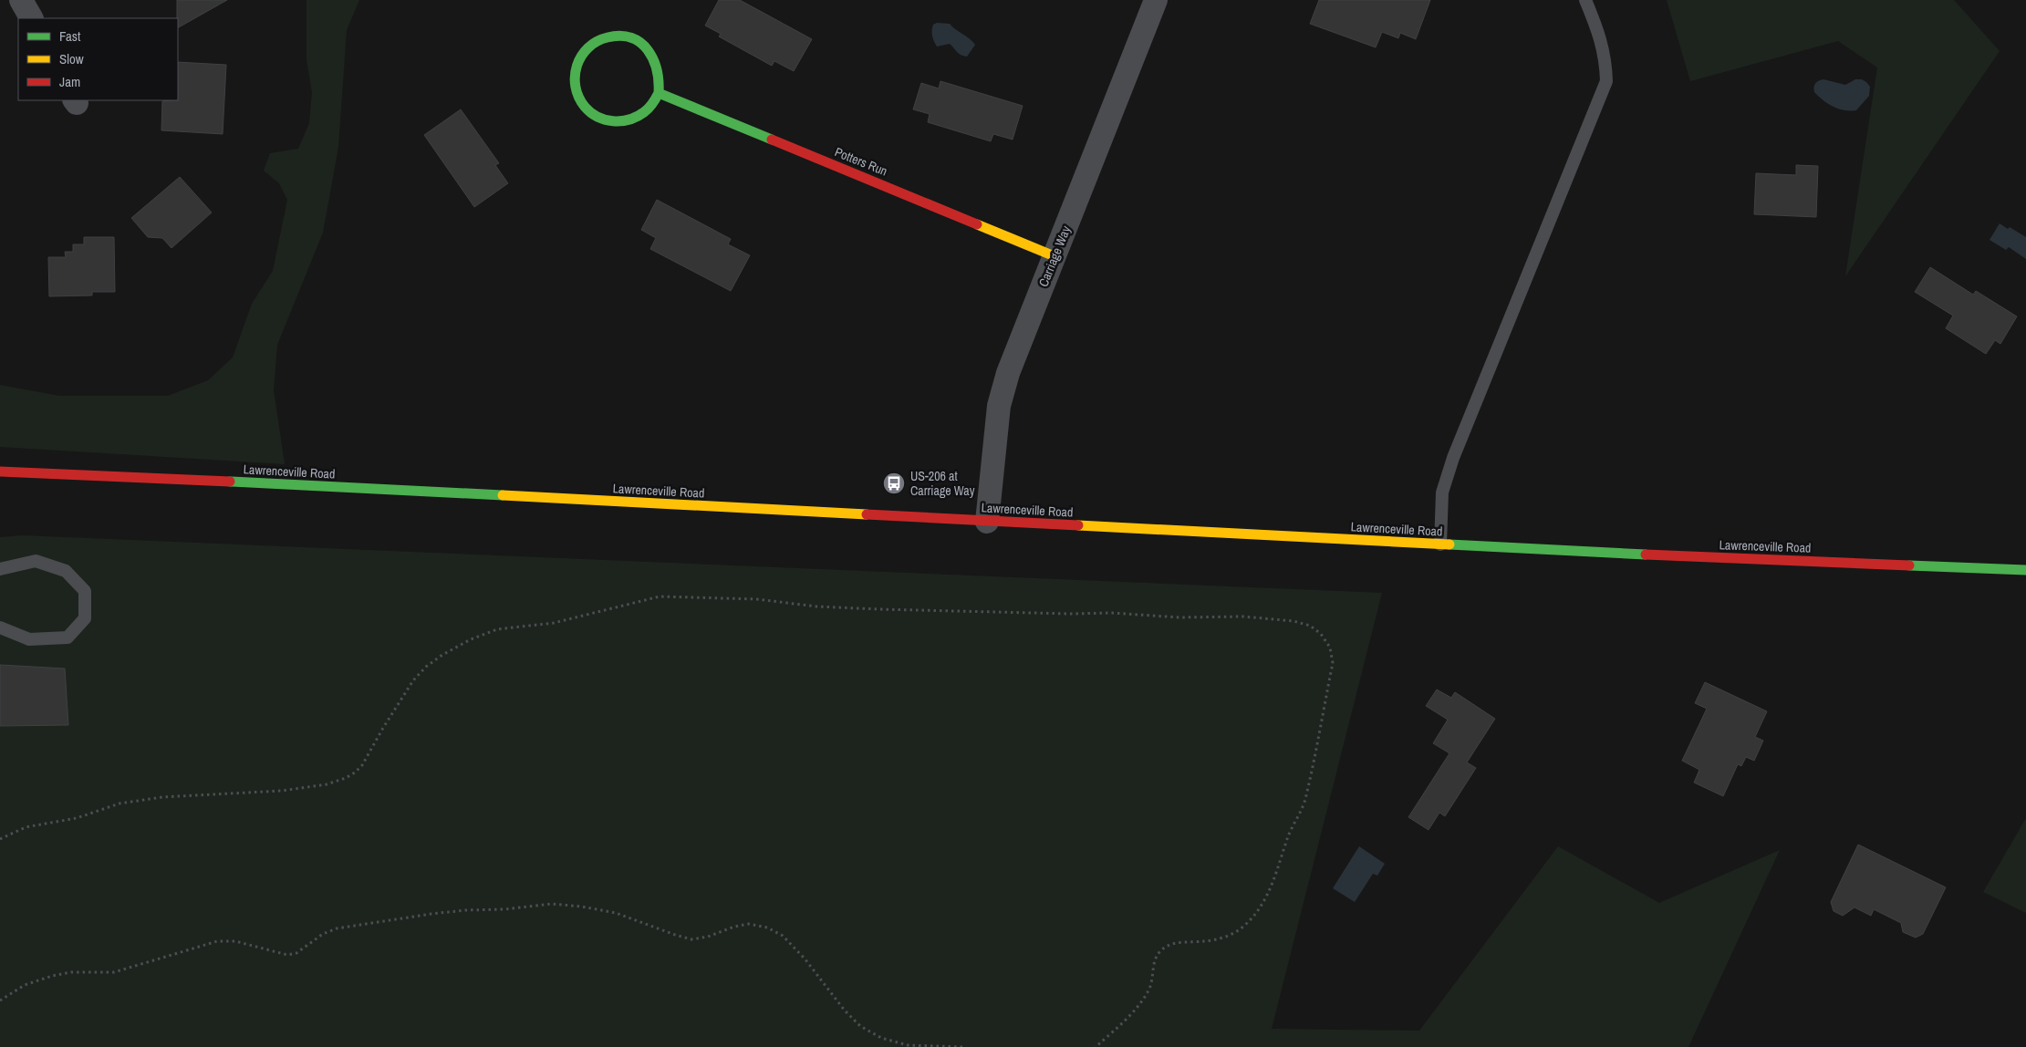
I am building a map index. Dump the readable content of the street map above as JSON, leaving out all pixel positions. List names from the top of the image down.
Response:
{
  "streets": {
    "main road": ["Potters Run", "Lawrenceville Road"],
    "street": ["Carriage Way"]
  },
  "crossings": [
    ["Potters Run", "Carriage Way"],
    ["Carriage Way", "Lawrenceville Road"]
  ],
  "places": {
    "bus stop": ["US-206 at Carriage Way"]
  },
  "legend": ["Fast", "Slow", "Jam"]
}
